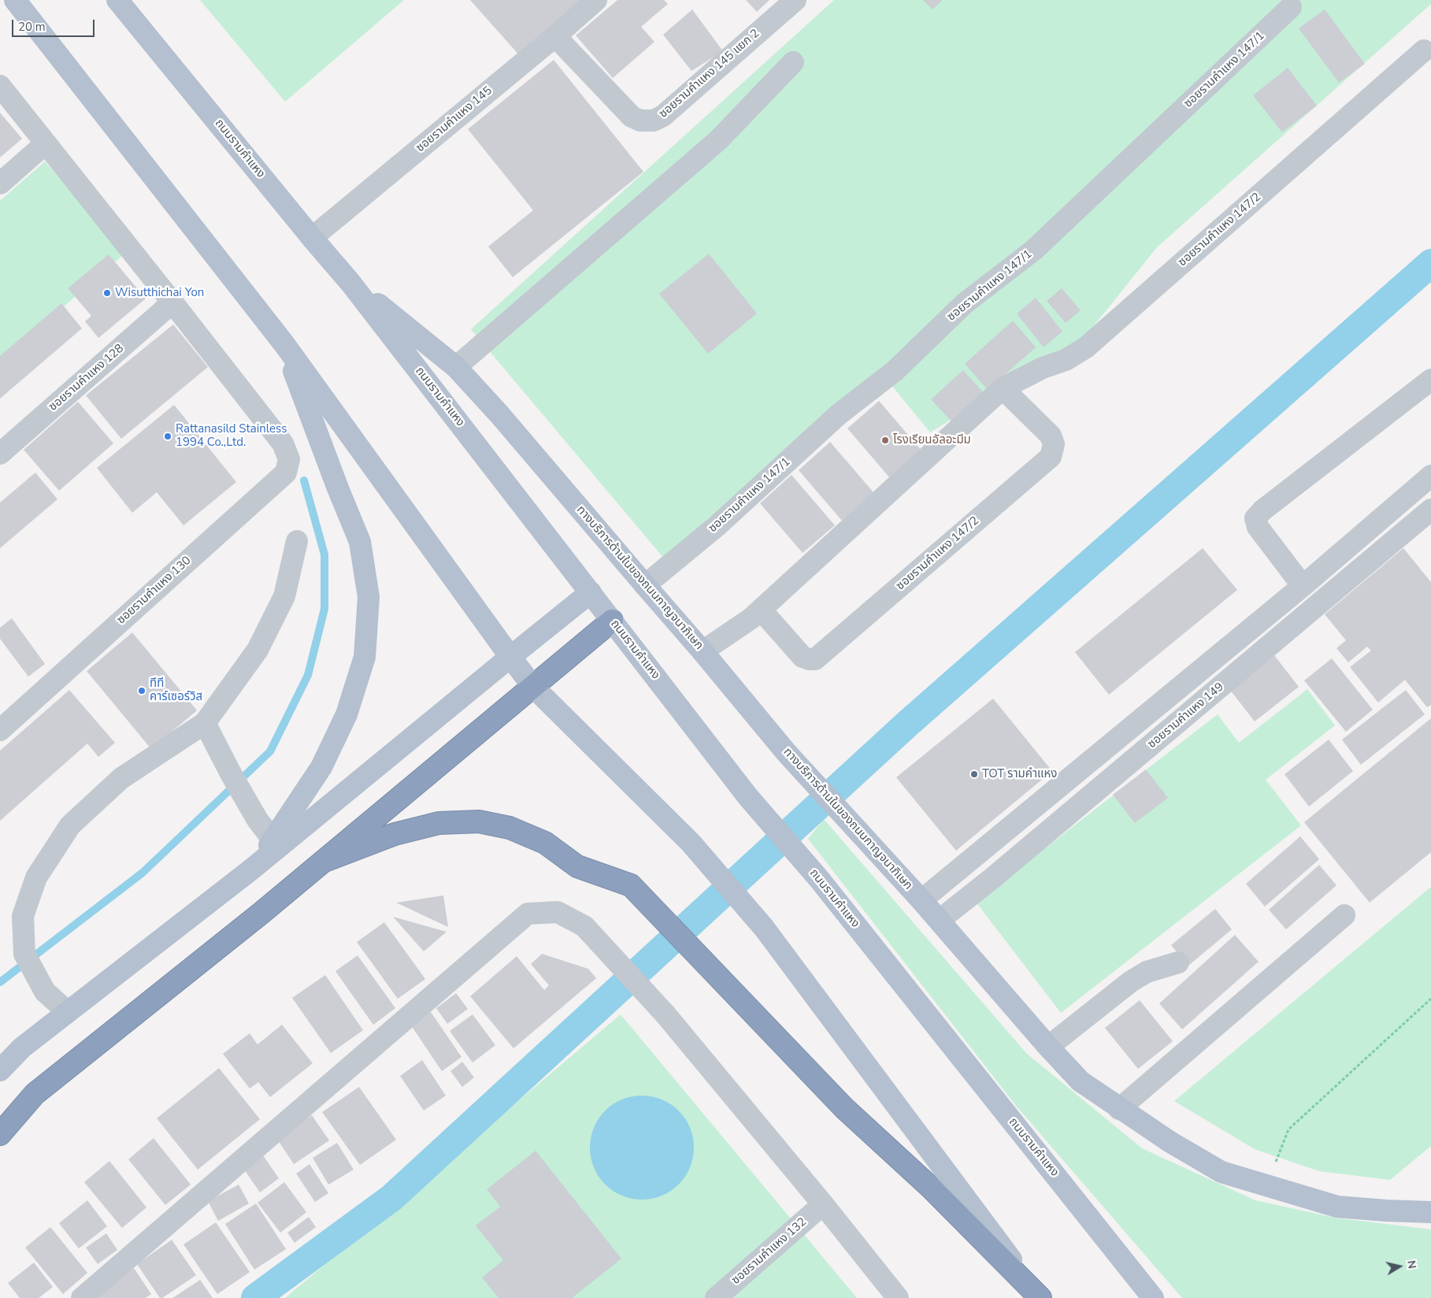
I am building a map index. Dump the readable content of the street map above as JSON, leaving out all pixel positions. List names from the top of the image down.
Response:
{
  "streets": {
    "main road": ["ถนนรามคำแหง", "ทางบริการด้านในของถนนกาญจนาภิเษก"],
    "street": [
      "ซอยรามคำแหง 147/1",
      "ซอยรามคำแหง 145 แยก 2",
      "ซอยรามคำแหง 145",
      "ซอยรามคำแหง 147/2",
      "ซอยรามคำแหง 128",
      "ซอยรามคำแหง 130",
      "ซอยรามคำแหง 149",
      "ซอยรามคำแหง 132"
    ]
  },
  "crossings": [
    ["ซอยรามคำแหง 147/1", "ทางบริการด้านในของถนนกาญจนาภิเษก"],
    ["ซอยรามคำแหง 145 แยก 2", "ซอยรามคำแหง 145"],
    ["ซอยรามคำแหง 145", "ถนนรามคำแหง"],
    ["ถนนรามคำแหง", "ทางบริการด้านในของถนนกาญจนาภิเษก"],
    ["ซอยรามคำแหง 147/2", "ทางบริการด้านในของถนนกาญจนาภิเษก"],
    ["ซอยรามคำแหง 128", "ซอยรามคำแหง 130"],
    ["ทางบริการด้านในของถนนกาญจนาภิเษก", "ซอยรามคำแหง 149"]
  ],
  "places": [
    "Wisutthichai Yon",
    "Rattanasild Stainless 1994 Co.,Ltd.",
    "โรงเรียนอัลอะมีม",
    "ทีที คาร์เซอร์วิส",
    "TOT รามคำแหง"
  ],
  "scale_bar": "20 m",
  "north": "right"
}
